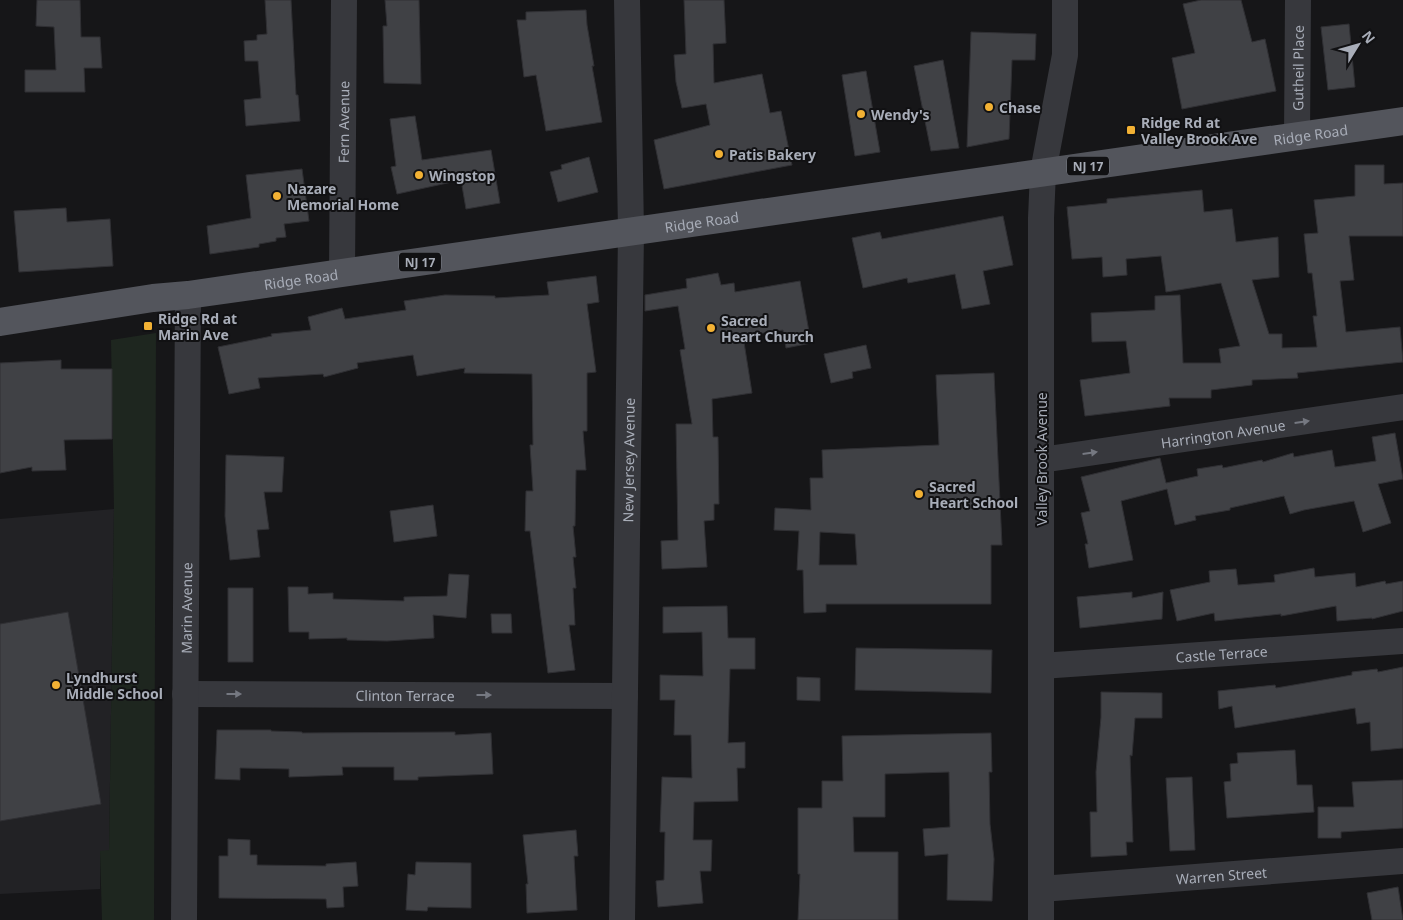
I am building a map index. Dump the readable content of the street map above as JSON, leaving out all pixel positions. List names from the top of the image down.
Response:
{
  "streets": {
    "main road": ["Ridge Road", "NJ 17"],
    "street": [
      "Gutheil Place",
      "Fern Avenue",
      "Harrington Avenue",
      "Valley Brook Avenue",
      "New Jersey Avenue",
      "Marin Avenue",
      "Castle Terrace",
      "Clinton Terrace",
      "Warren Street"
    ]
  },
  "crossings": [
    ["Gutheil Place", "Ridge Road"],
    ["Fern Avenue", "Ridge Road"],
    ["Ridge Road", "Valley Brook Avenue"],
    ["Ridge Road", "New Jersey Avenue"],
    ["Ridge Road", "Marin Avenue"],
    ["Harrington Avenue", "Valley Brook Avenue"],
    ["Valley Brook Avenue", "Castle Terrace"],
    ["Valley Brook Avenue", "Warren Street"],
    ["New Jersey Avenue", "Clinton Terrace"],
    ["Marin Avenue", "Clinton Terrace"]
  ],
  "one_way": ["Harrington Avenue", "Clinton Terrace"],
  "places": {
    "other": [
      "Chase",
      "Wendy's",
      "Patis Bakery",
      "Wingstop",
      "Nazare Memorial Home",
      "Sacred Heart Church",
      "Sacred Heart School",
      "Lyndhurst Middle School"
    ],
    "transit": ["Ridge Rd at Valley Brook Ave", "Ridge Rd at Marin Ave"]
  },
  "north": "top right"
}
